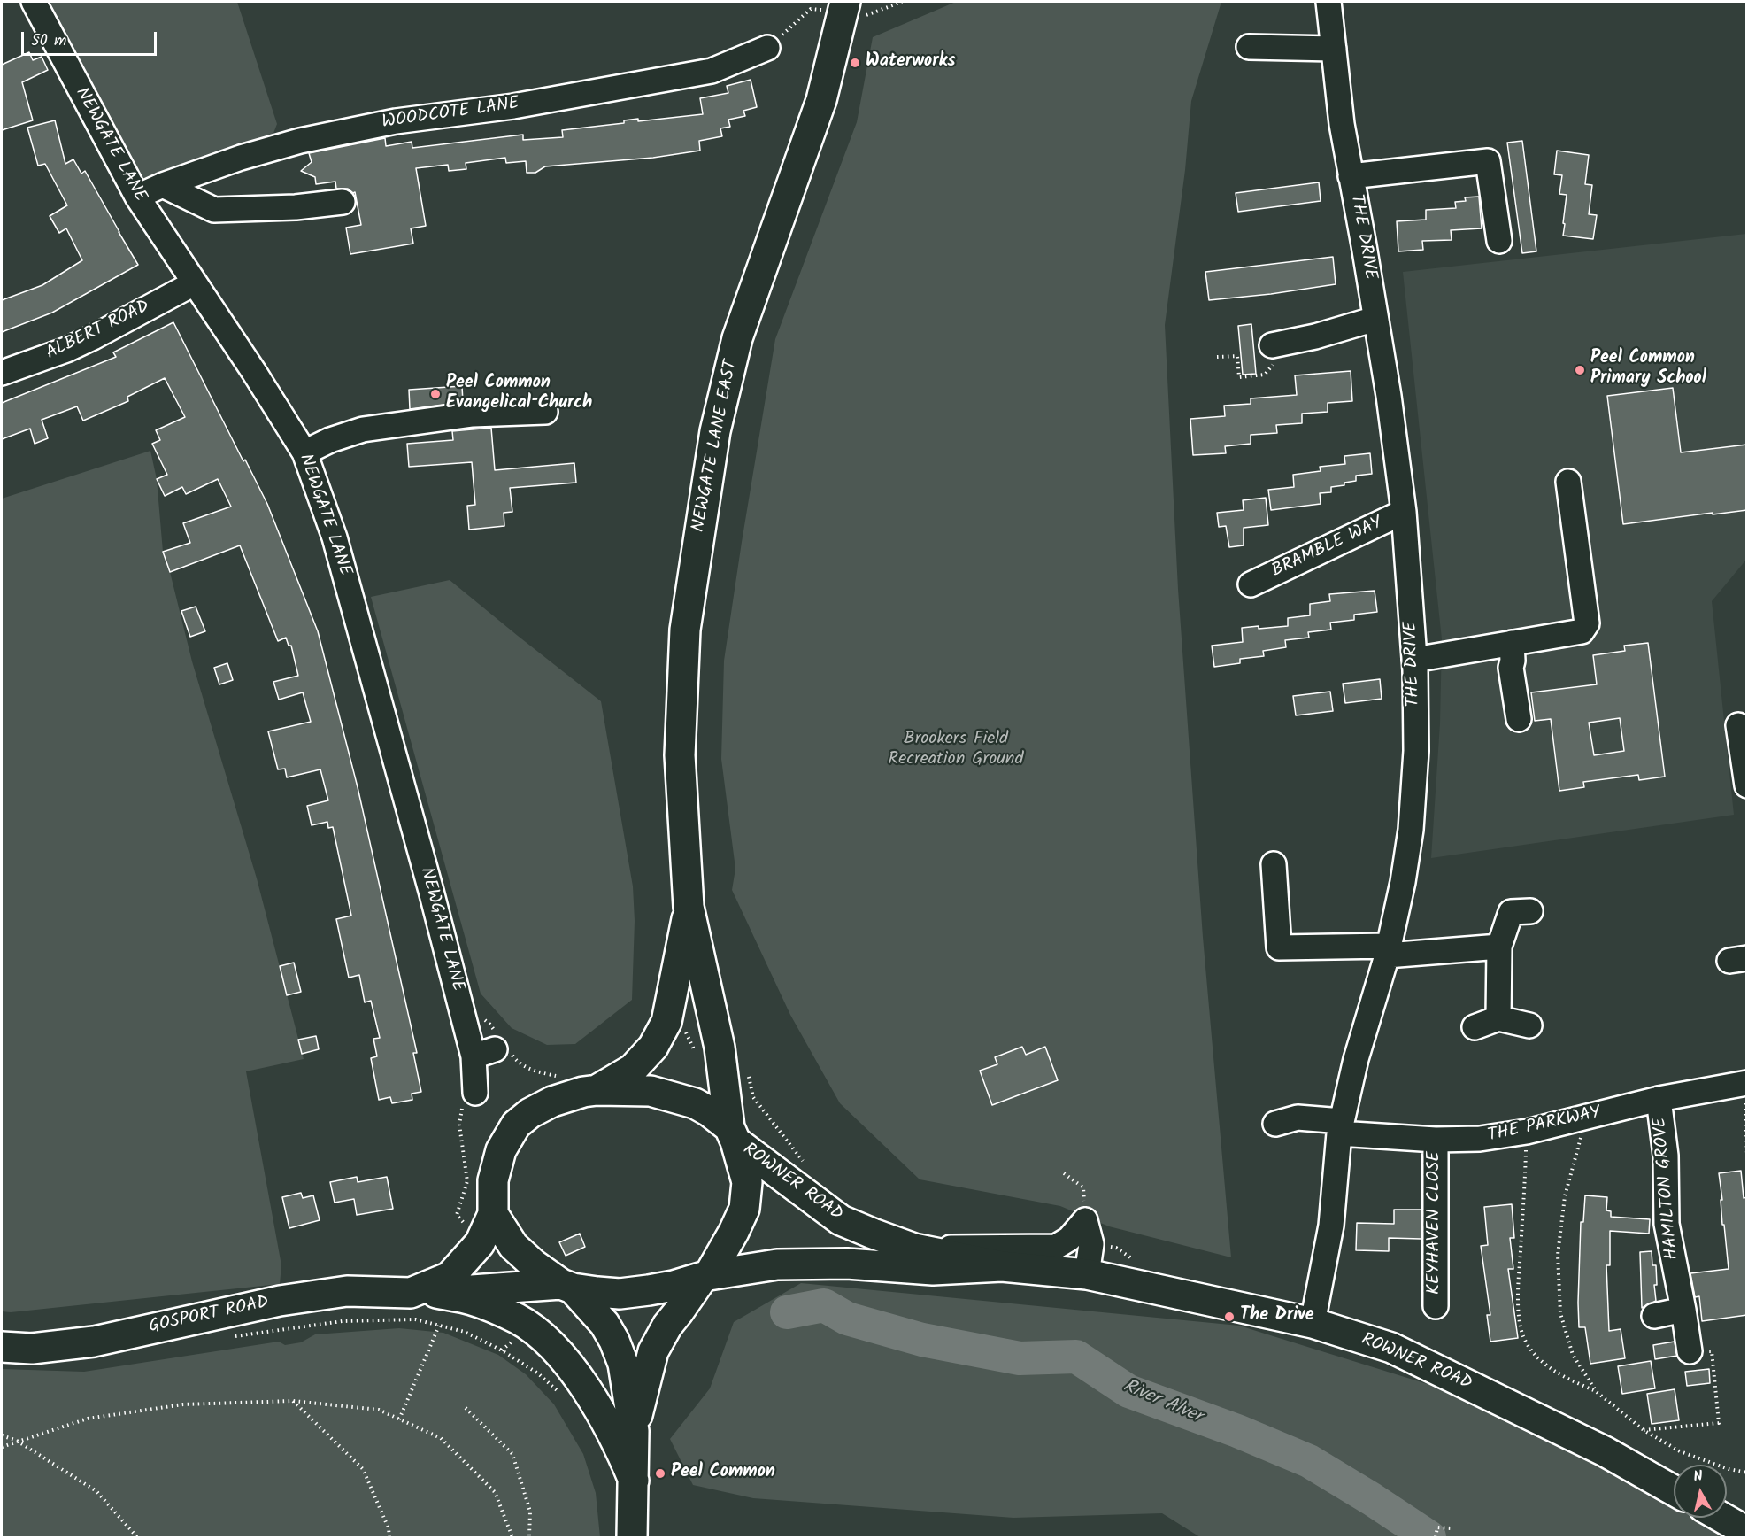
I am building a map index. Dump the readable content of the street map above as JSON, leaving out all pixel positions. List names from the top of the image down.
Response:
{
  "streets": {
    "main road": ["NEWGATE LANE EAST", "ROWNER ROAD", "GOSPORT ROAD"],
    "street": [
      "WOODCOTE LANE",
      "NEWGATE LANE",
      "THE DRIVE",
      "ALBERT ROAD",
      "BRAMBLE WAY",
      "THE PARKWAY",
      "HAMILTON GROVE",
      "KEYHAVEN CLOSE"
    ]
  },
  "crossings": [
    ["WOODCOTE LANE", "NEWGATE LANE"],
    ["NEWGATE LANE", "ALBERT ROAD"],
    ["THE DRIVE", "BRAMBLE WAY"],
    ["THE DRIVE", "THE PARKWAY"],
    ["THE DRIVE", "ROWNER ROAD"],
    ["NEWGATE LANE EAST", "ROWNER ROAD"],
    ["THE PARKWAY", "HAMILTON GROVE"],
    ["THE PARKWAY", "KEYHAVEN CLOSE"],
    ["ROWNER ROAD", "GOSPORT ROAD"]
  ],
  "water": ["River Alver"],
  "parks": ["Brookers Field Recreation Ground"],
  "places": [
    "Waterworks",
    "Peel Common Primary School",
    "Peel Common Evangelical Church",
    "The Drive",
    "Peel Common"
  ],
  "scale_bar": "50 m",
  "north": "top"
}
